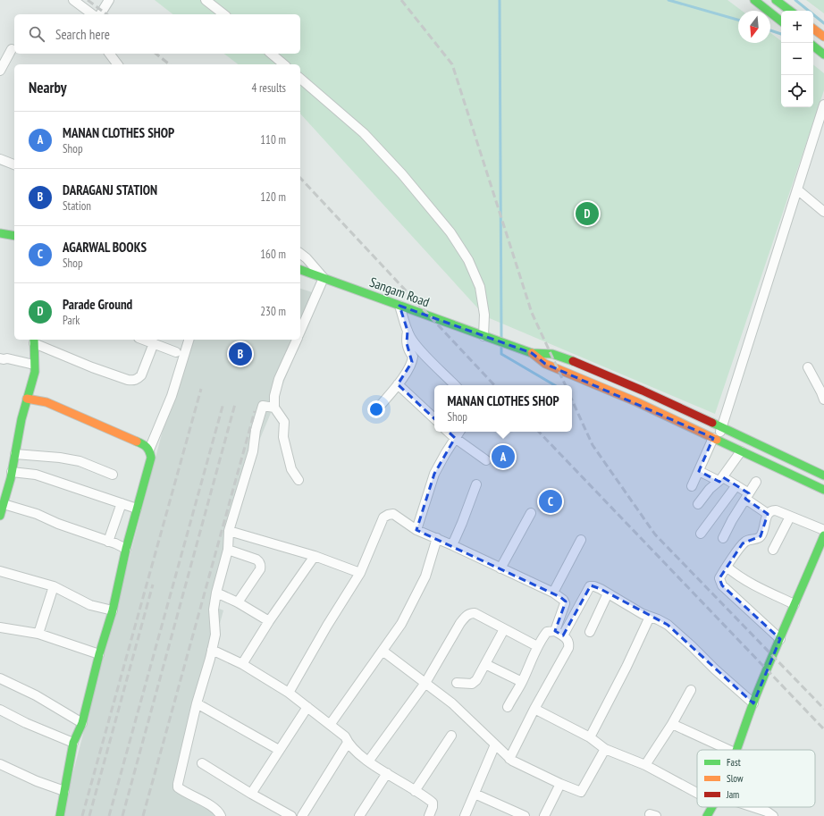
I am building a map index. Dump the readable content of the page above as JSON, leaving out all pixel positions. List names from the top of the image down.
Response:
{
  "streets": {
    "main road": ["Sangam Road"]
  },
  "legend": ["Fast", "Slow", "Jam"],
  "north": "bottom",
  "page": {
    "map_buttons": ["+", "−"],
    "search": "Search here",
    "heading": ["Nearby", "4 results"],
    "list": [
      {
        "mark": "A",
        "name": "MANAN CLOTHES SHOP",
        "note": "Shop",
        "value": "110 m"
      },
      {
        "mark": "B",
        "name": "DARAGANJ STATION",
        "note": "Station",
        "value": "120 m"
      },
      {
        "mark": "C",
        "name": "AGARWAL BOOKS",
        "note": "Shop",
        "value": "160 m"
      },
      {
        "mark": "D",
        "name": "Parade Ground",
        "note": "Park",
        "value": "230 m"
      }
    ],
    "pins": [
      "D",
      "B",
      "A",
      "C"
    ],
    "popup": ["MANAN CLOTHES SHOP", "Shop"]
  }
}
